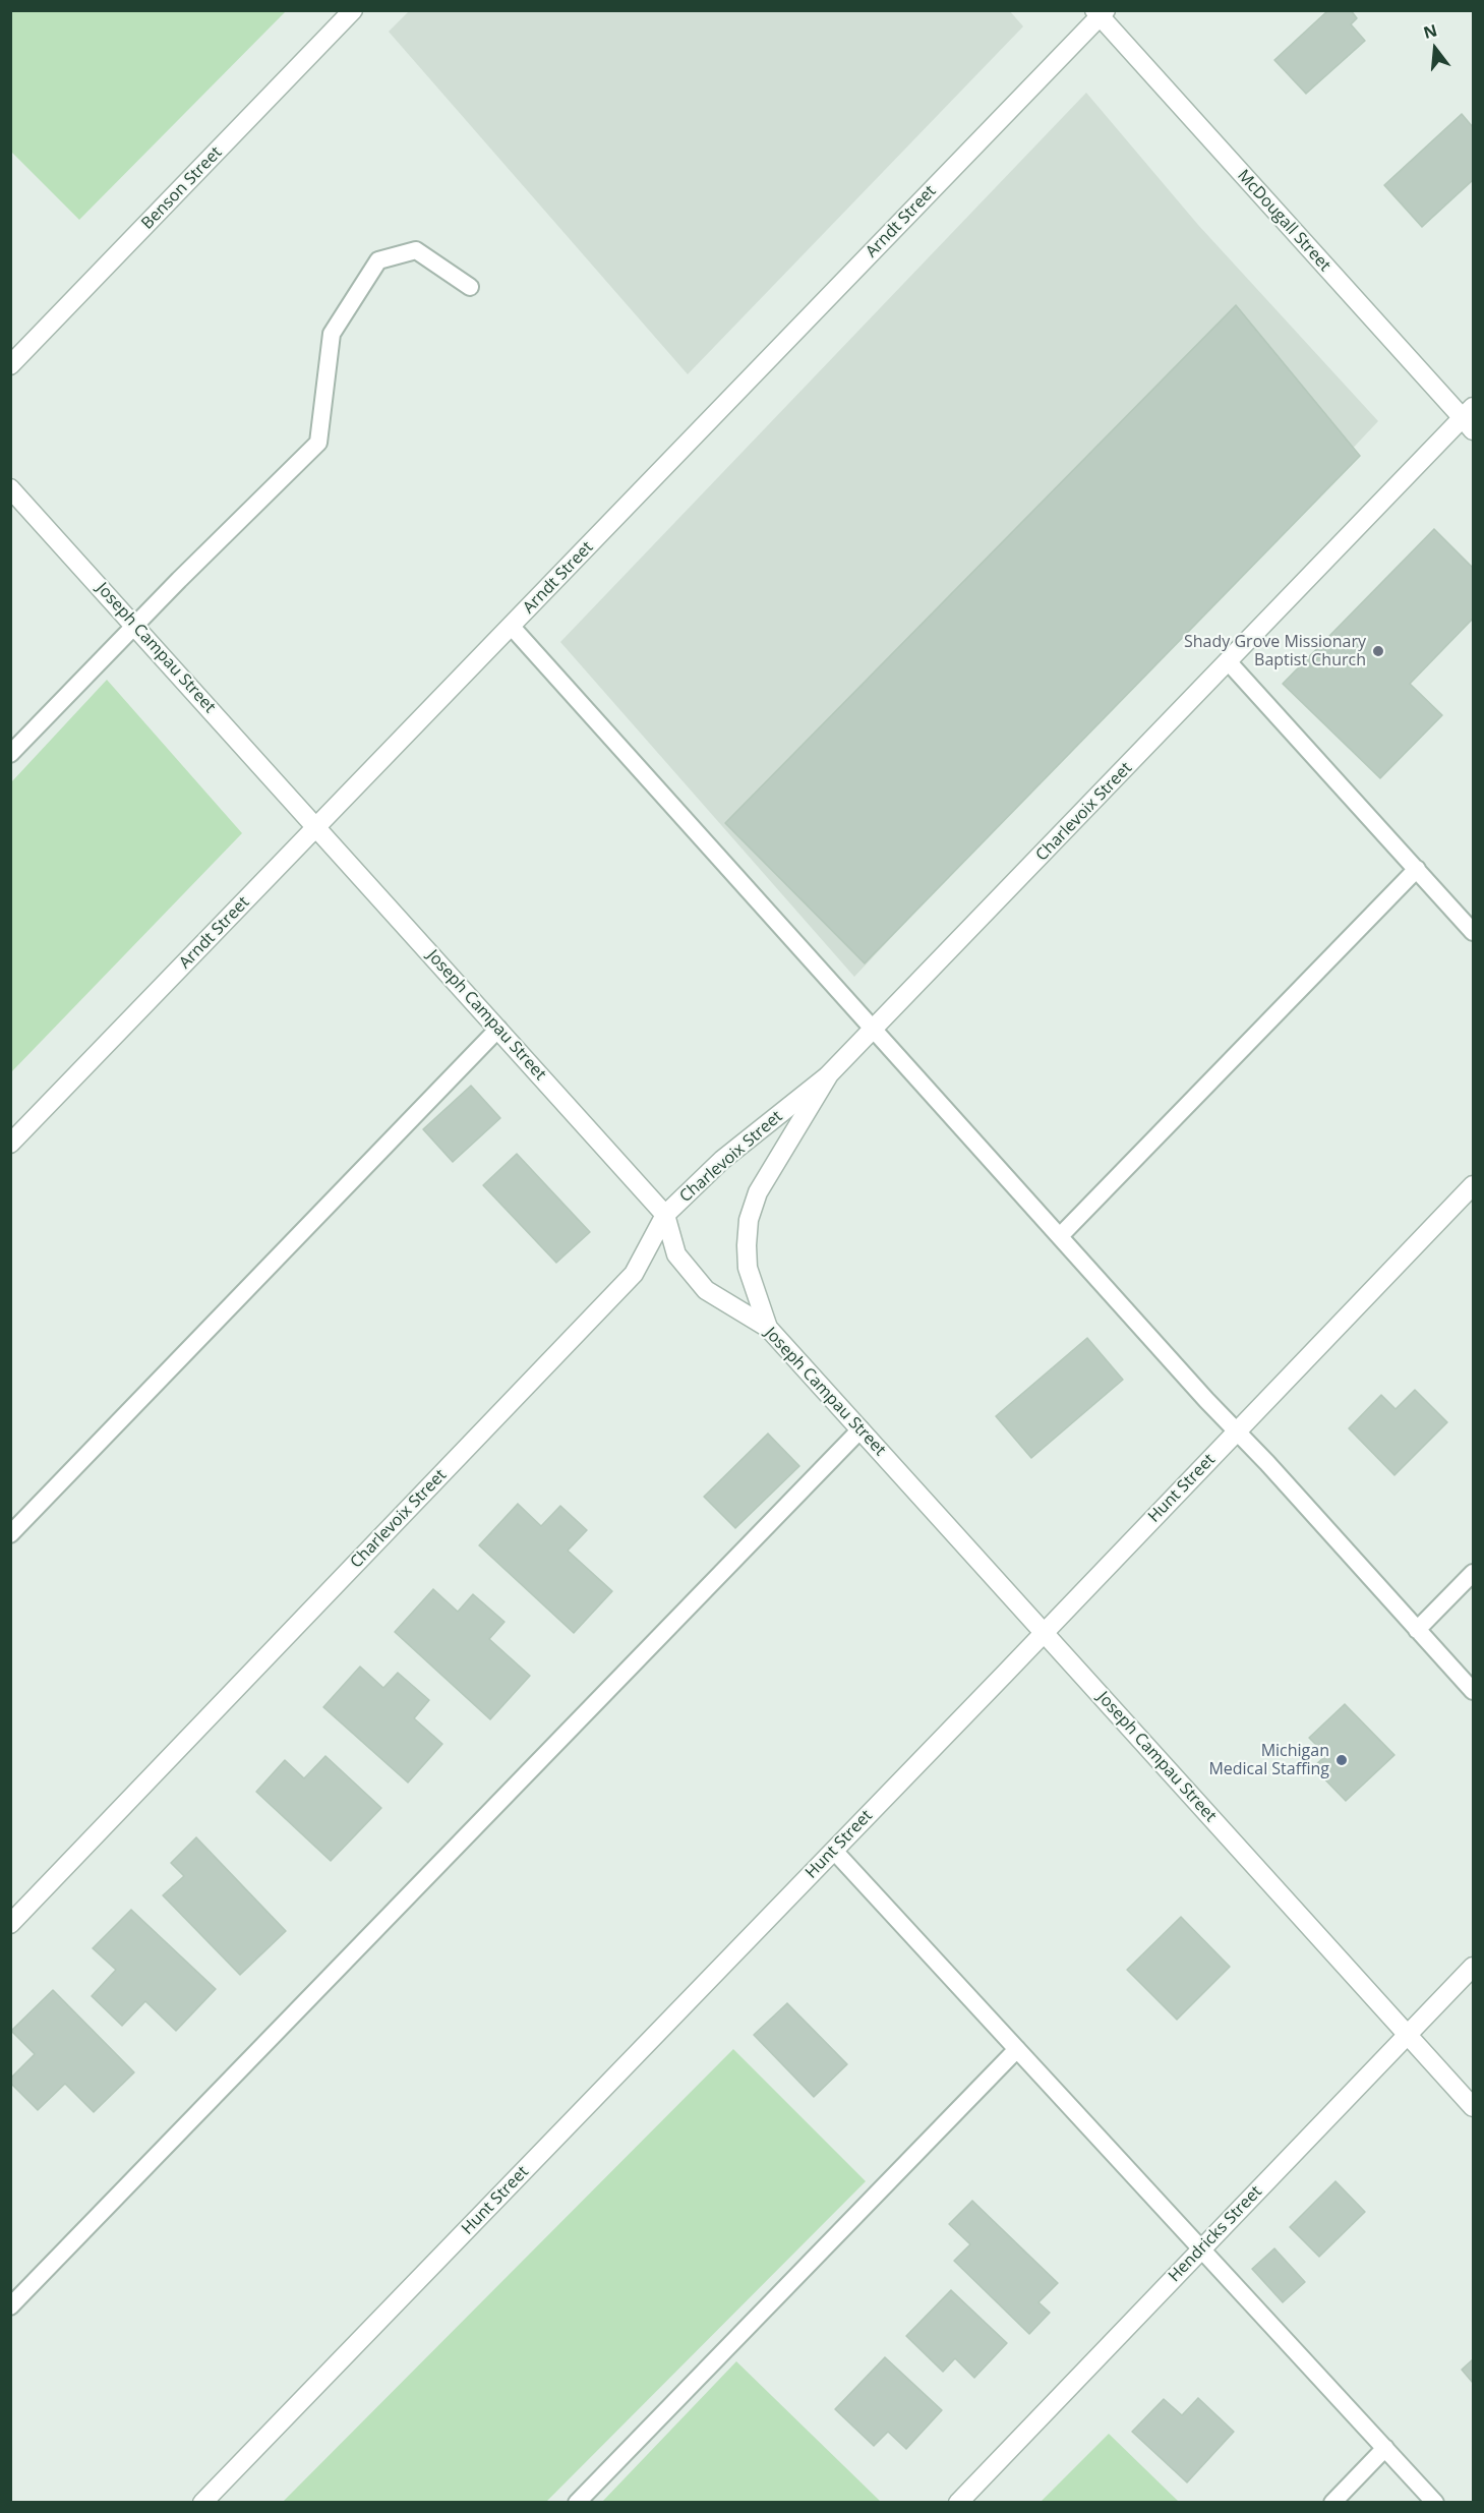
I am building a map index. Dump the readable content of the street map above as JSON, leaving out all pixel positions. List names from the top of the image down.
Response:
{
  "streets": {
    "street": [
      "Benson Street",
      "McDougall Street",
      "Arndt Street",
      "Joseph Campau Street",
      "Charlevoix Street",
      "Hunt Street",
      "Hendricks Street"
    ]
  },
  "crossings": [
    ["McDougall Street", "Arndt Street"],
    ["McDougall Street", "Charlevoix Street"],
    ["Arndt Street", "Joseph Campau Street"],
    ["Joseph Campau Street", "Charlevoix Street"],
    ["Joseph Campau Street", "Hunt Street"],
    ["Joseph Campau Street", "Hendricks Street"]
  ],
  "places": ["Shady Grove Missionary Baptist Church", "Michigan Medical Staffing"],
  "north": "top"
}
